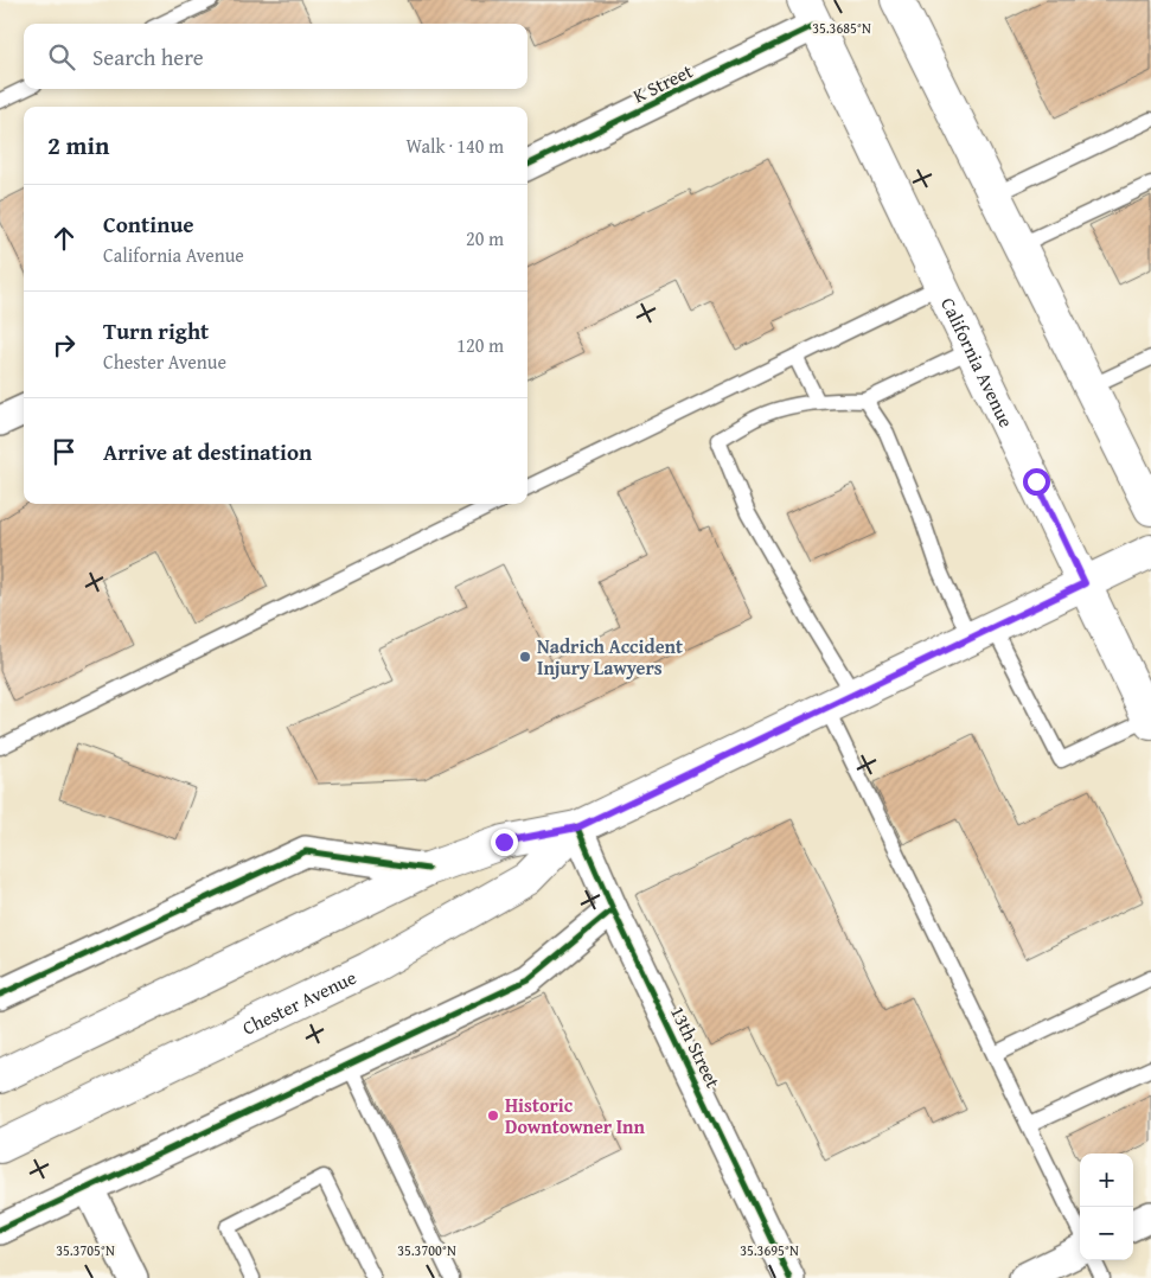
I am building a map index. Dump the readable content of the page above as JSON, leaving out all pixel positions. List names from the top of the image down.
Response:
{
  "streets": {
    "main road": ["California Avenue", "Chester Avenue"],
    "street": ["K Street", "13th Street"]
  },
  "crossings": [
    ["K Street", "California Avenue"],
    ["California Avenue", "Chester Avenue"],
    ["Chester Avenue", "13th Street"]
  ],
  "places": ["Nadrich Accident Injury Lawyers", "Historic Downtowner Inn"],
  "page": {
    "search": "Search here",
    "heading": ["2 min", "Walk · 140 m"],
    "list": [
      ["Continue", "California Avenue", "20 m"],
      ["Turn right", "Chester Avenue", "120 m"],
      "Arrive at destination"
    ],
    "map_buttons": ["+", "−"]
  },
  "coordinates": [
    "35.3685°N",
    "35.3705°N",
    "35.3700°N",
    "35.3695°N"
  ]
}
